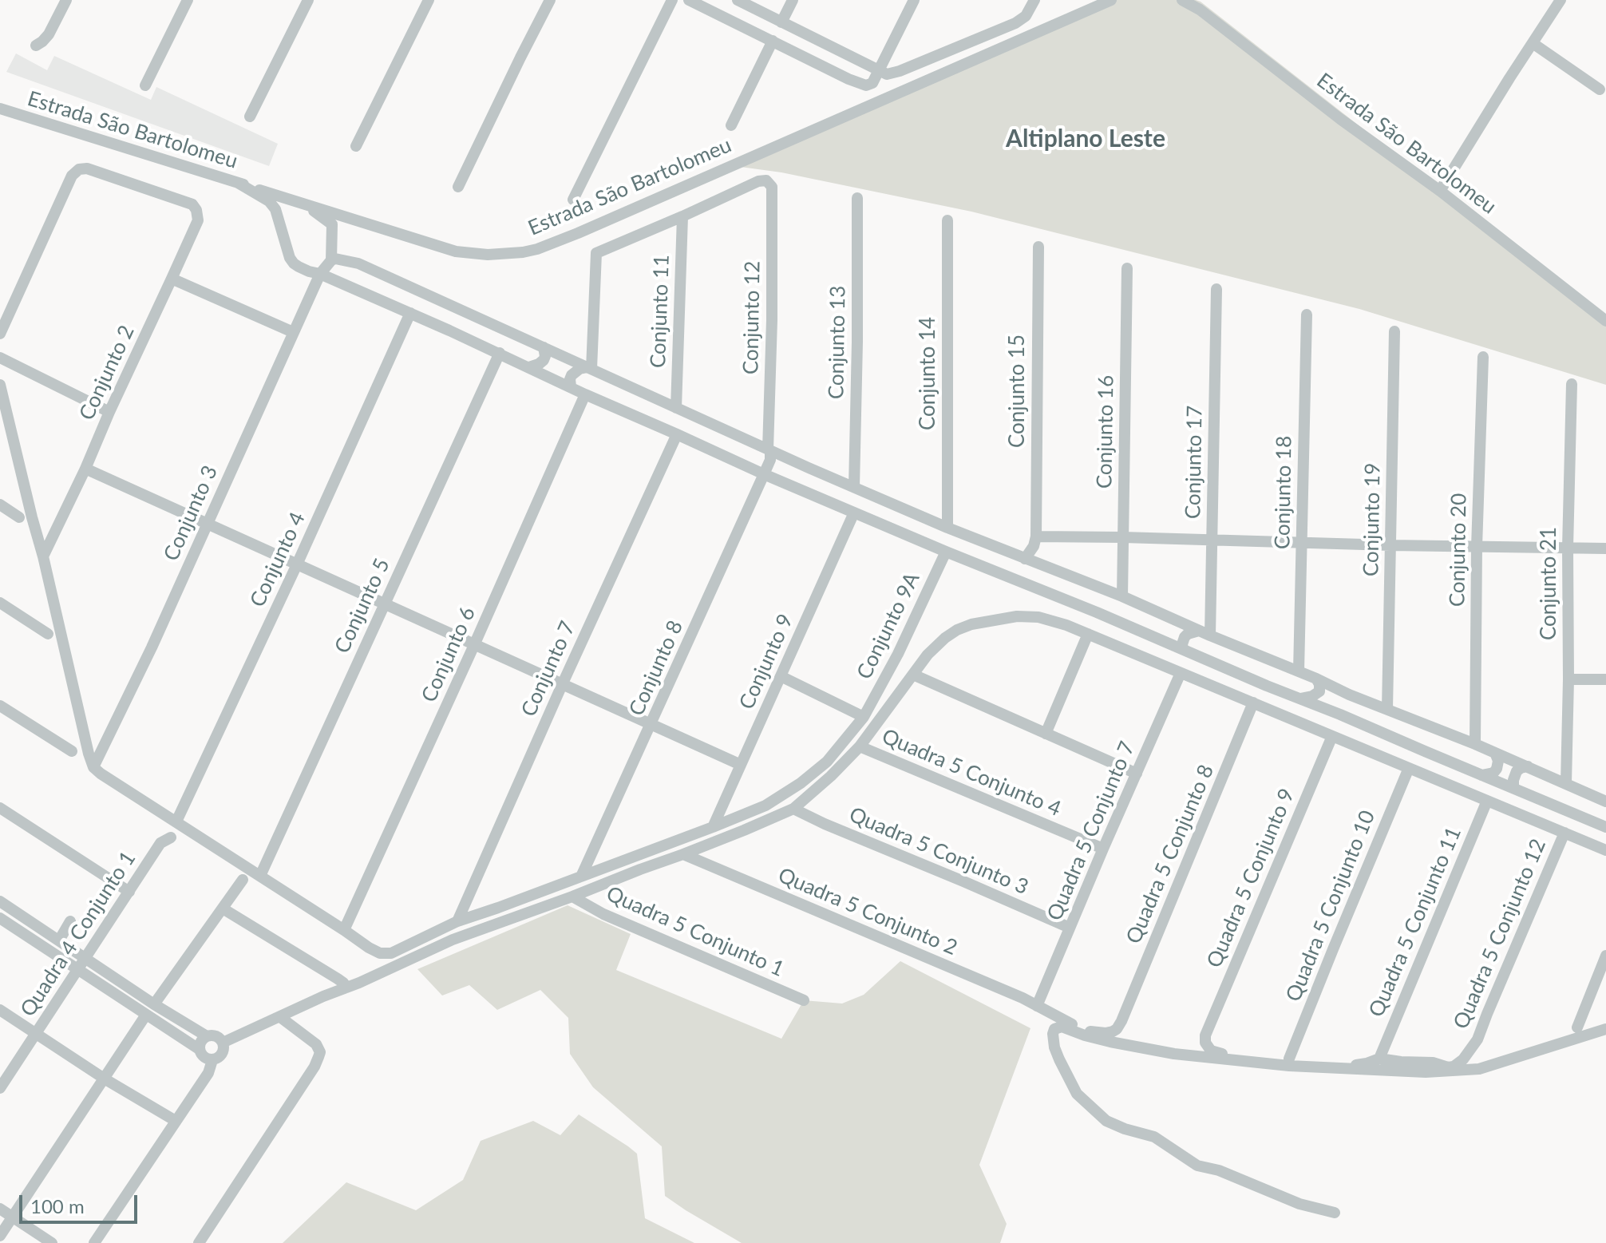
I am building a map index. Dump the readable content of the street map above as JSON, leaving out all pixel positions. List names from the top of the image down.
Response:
{
  "streets": {
    "street": [
      "Estrada São Bartolomeu",
      "Conjunto 11",
      "Conjunto 12",
      "Conjunto 13",
      "Conjunto 2",
      "Conjunto 14",
      "Conjunto 15",
      "Conjunto 16",
      "Conjunto 17",
      "Conjunto 18",
      "Conjunto 3",
      "Conjunto 19",
      "Conjunto 20",
      "Conjunto 4",
      "Conjunto 21",
      "Conjunto 5",
      "Conjunto 9A",
      "Conjunto 6",
      "Conjunto 9",
      "Conjunto 8",
      "Conjunto 7",
      "Quadra 5 Conjunto 4",
      "Quadra 5 Conjunto 7",
      "Quadra 5 Conjunto 3",
      "Quadra 5 Conjunto 8",
      "Quadra 5 Conjunto 9",
      "Quadra 5 Conjunto 10",
      "Quadra 5 Conjunto 2",
      "Quadra 5 Conjunto 11",
      "Quadra 5 Conjunto 1",
      "Quadra 4 Conjunto 1",
      "Quadra 5 Conjunto 12"
    ]
  },
  "crossings": [
    ["Conjunto 11", "Conjunto 12"],
    ["Conjunto 12", "Conjunto 8"],
    ["Conjunto 9A", "Conjunto 6"],
    ["Conjunto 9A", "Conjunto 9"],
    ["Conjunto 9A", "Conjunto 8"],
    ["Conjunto 9A", "Conjunto 7"],
    ["Quadra 5 Conjunto 4", "Quadra 5 Conjunto 7"],
    ["Quadra 5 Conjunto 7", "Quadra 5 Conjunto 3"],
    ["Quadra 5 Conjunto 7", "Quadra 5 Conjunto 2"],
    ["Quadra 5 Conjunto 8", "Quadra 5 Conjunto 2"],
    ["Quadra 5 Conjunto 9", "Quadra 5 Conjunto 10"],
    ["Quadra 5 Conjunto 11", "Quadra 5 Conjunto 12"]
  ],
  "districts": ["Altiplano Leste"],
  "scale_bar": "100 m"
}
